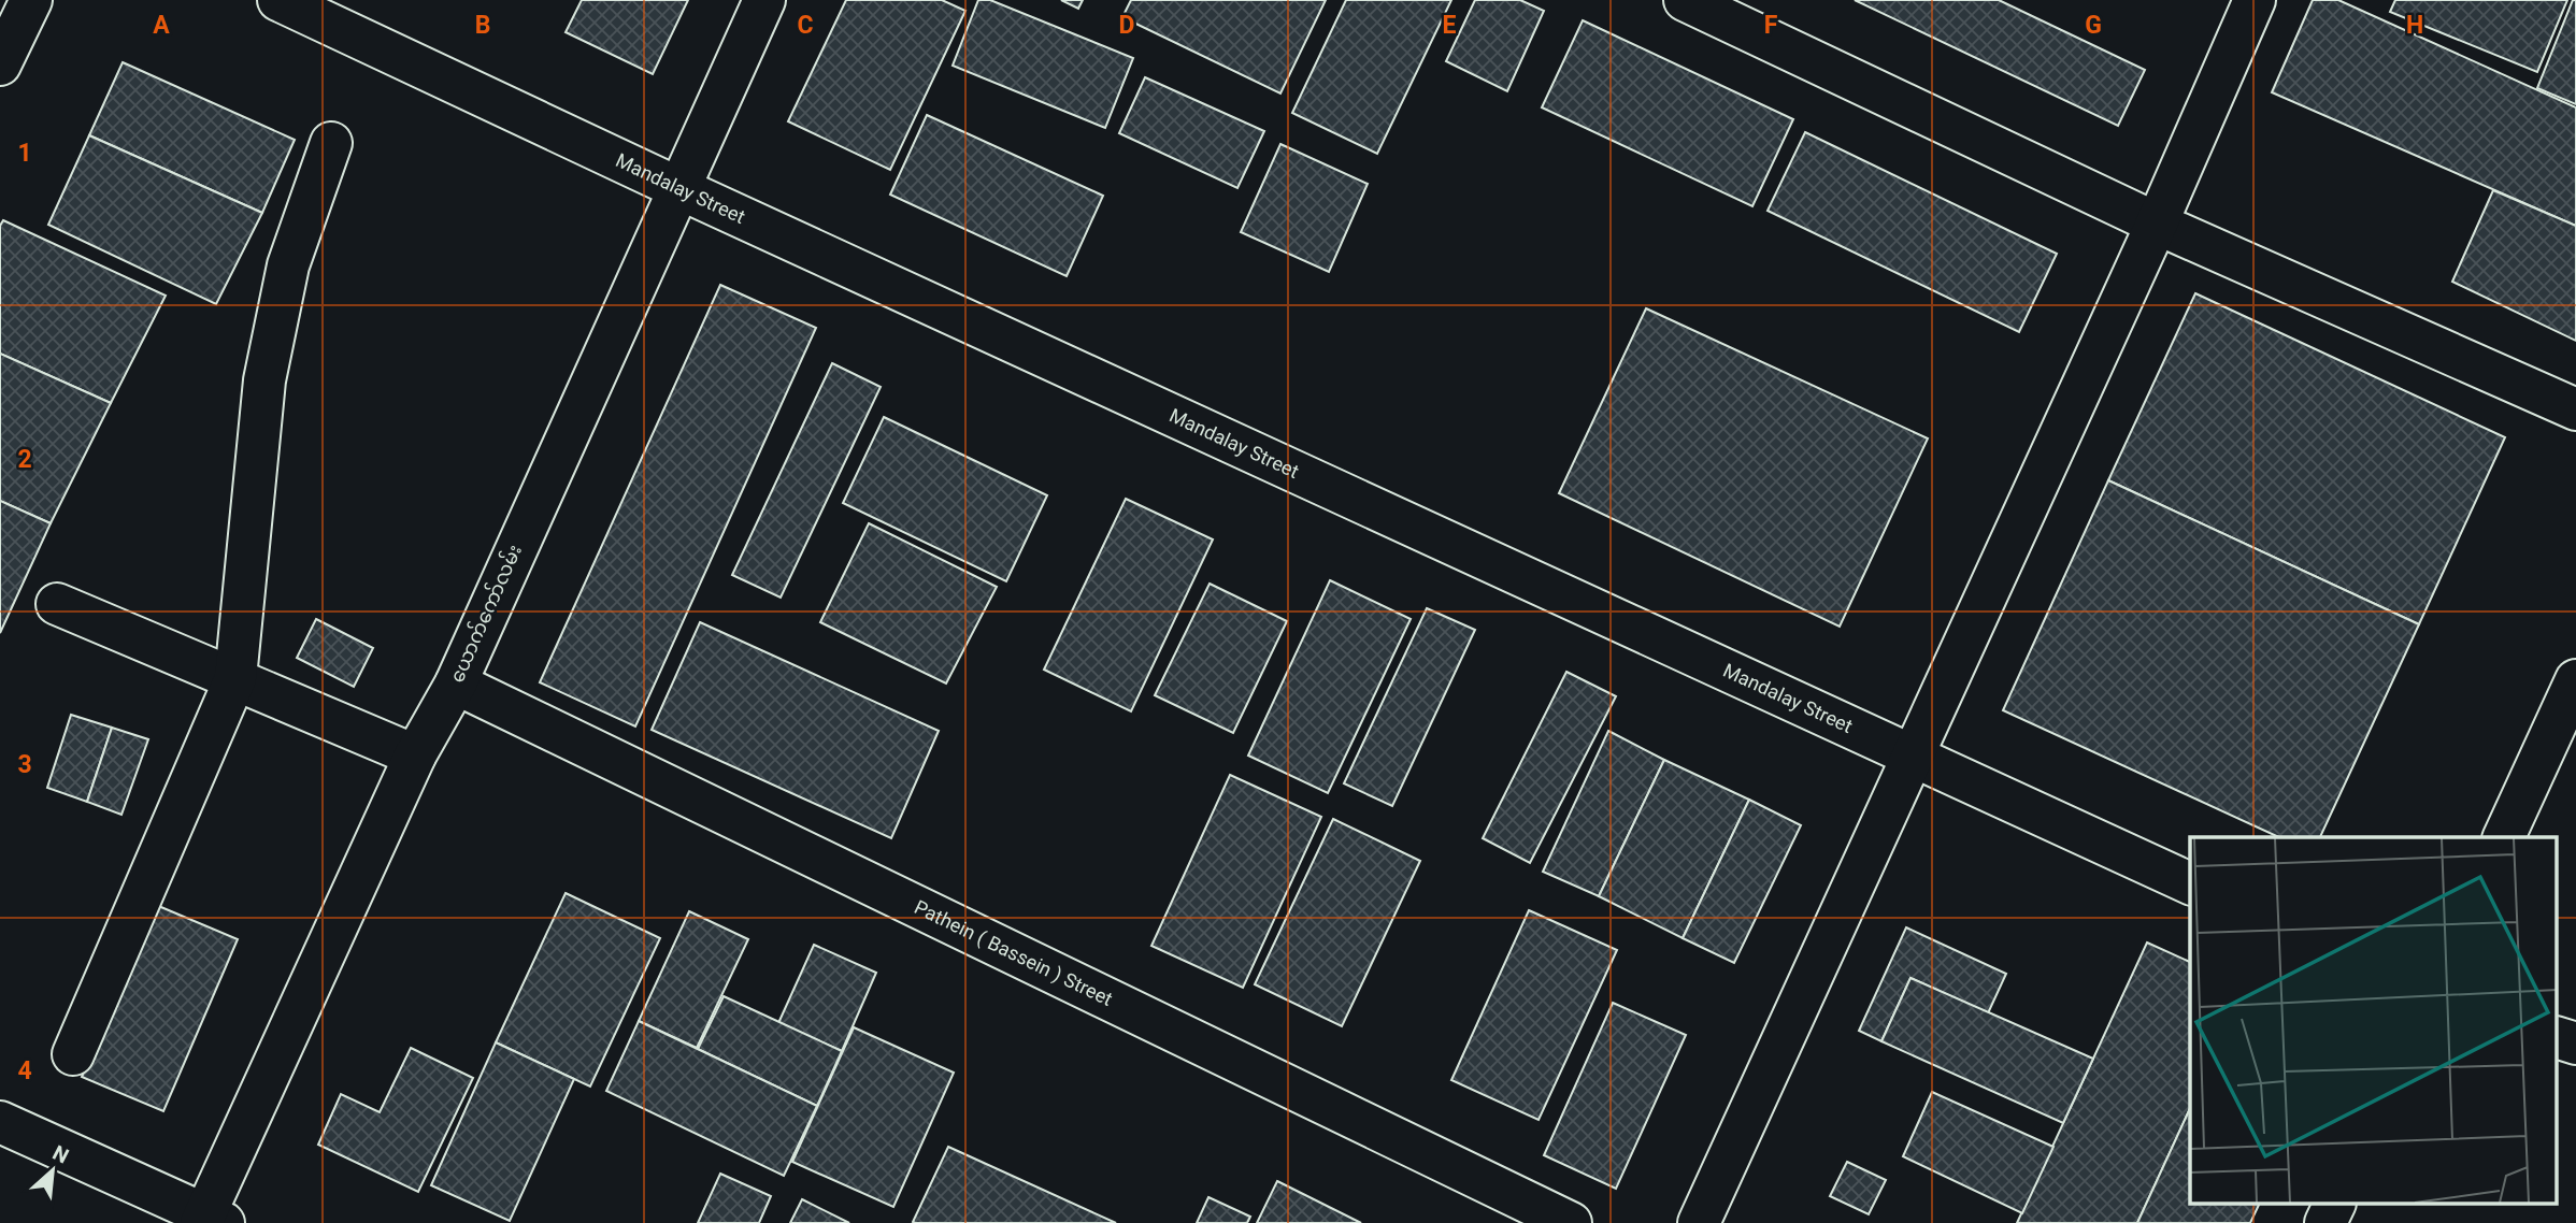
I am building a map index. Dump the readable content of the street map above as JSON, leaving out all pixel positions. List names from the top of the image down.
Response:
{
  "streets": {
    "street": ["Mandalay Street", "ယောက်ကော်လမ်း", "Pathein ( Bassein ) Street"]
  },
  "crossings": [
    ["Mandalay Street", "ယောက်ကော်လမ်း"],
    ["ယောက်ကော်လမ်း", "Pathein ( Bassein ) Street"]
  ],
  "north": "top right",
  "grid": {
    "columns": [
      "A",
      "B",
      "C",
      "D",
      "E",
      "F",
      "G",
      "H"
    ],
    "rows": [
      "1",
      "2",
      "3",
      "4"
    ]
  }
}
